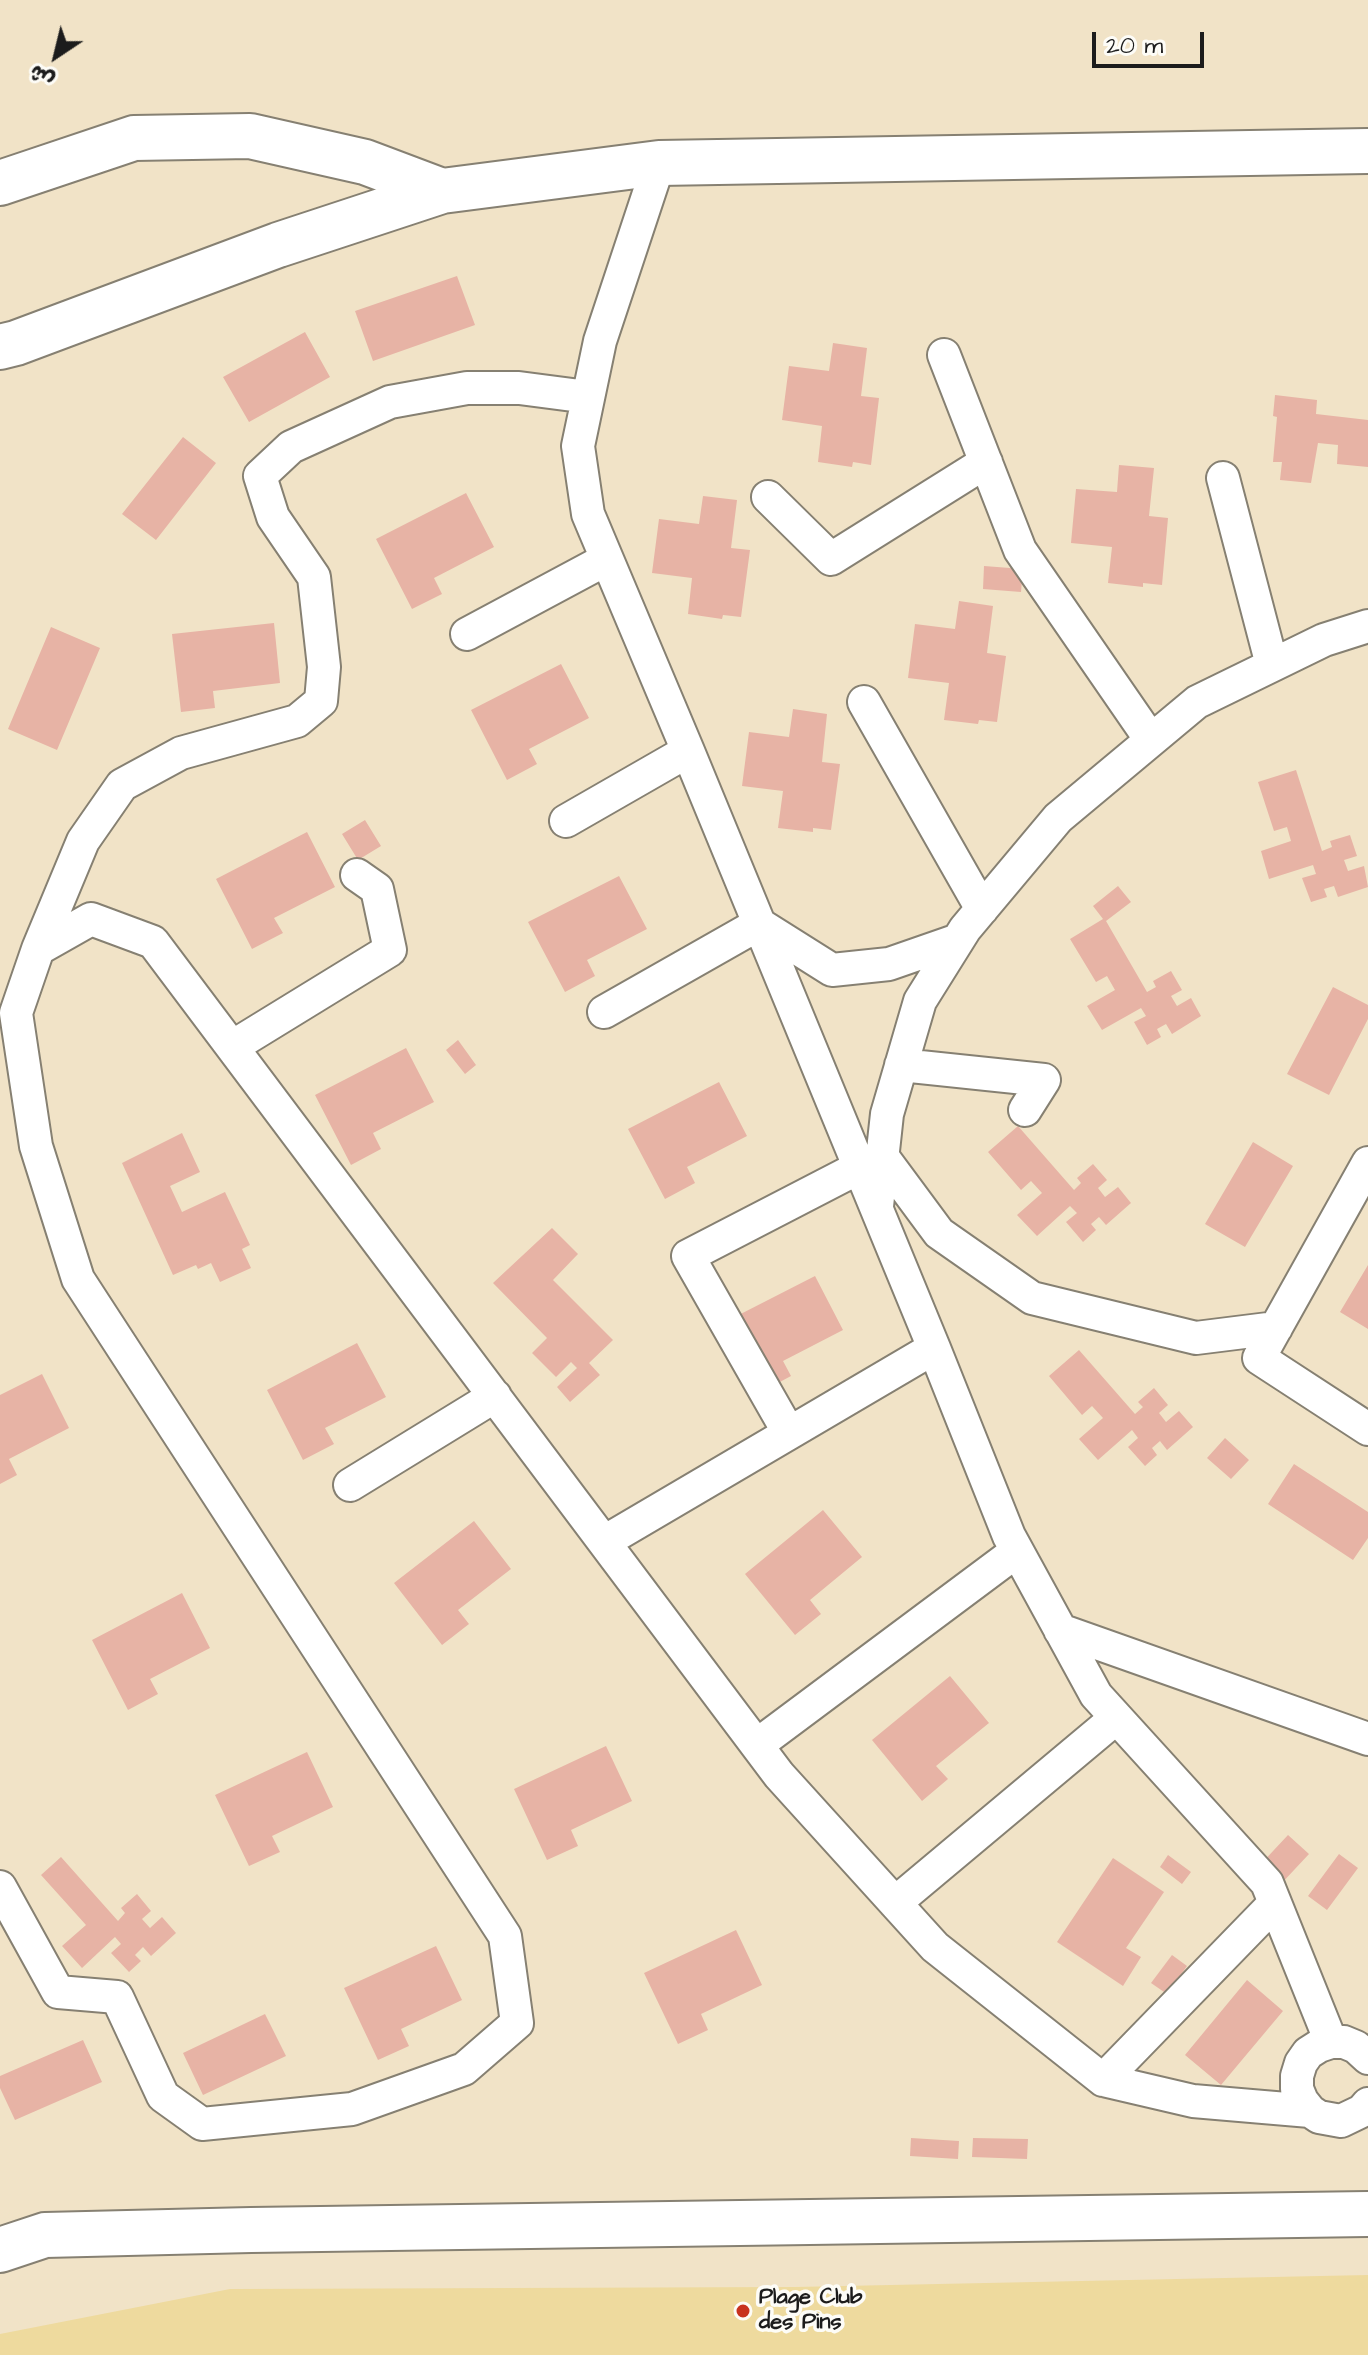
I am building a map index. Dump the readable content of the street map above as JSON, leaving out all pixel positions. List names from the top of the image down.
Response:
{
  "places": ["Plage Club des Pins"],
  "scale_bar": "20 m",
  "north": "bottom left"
}
